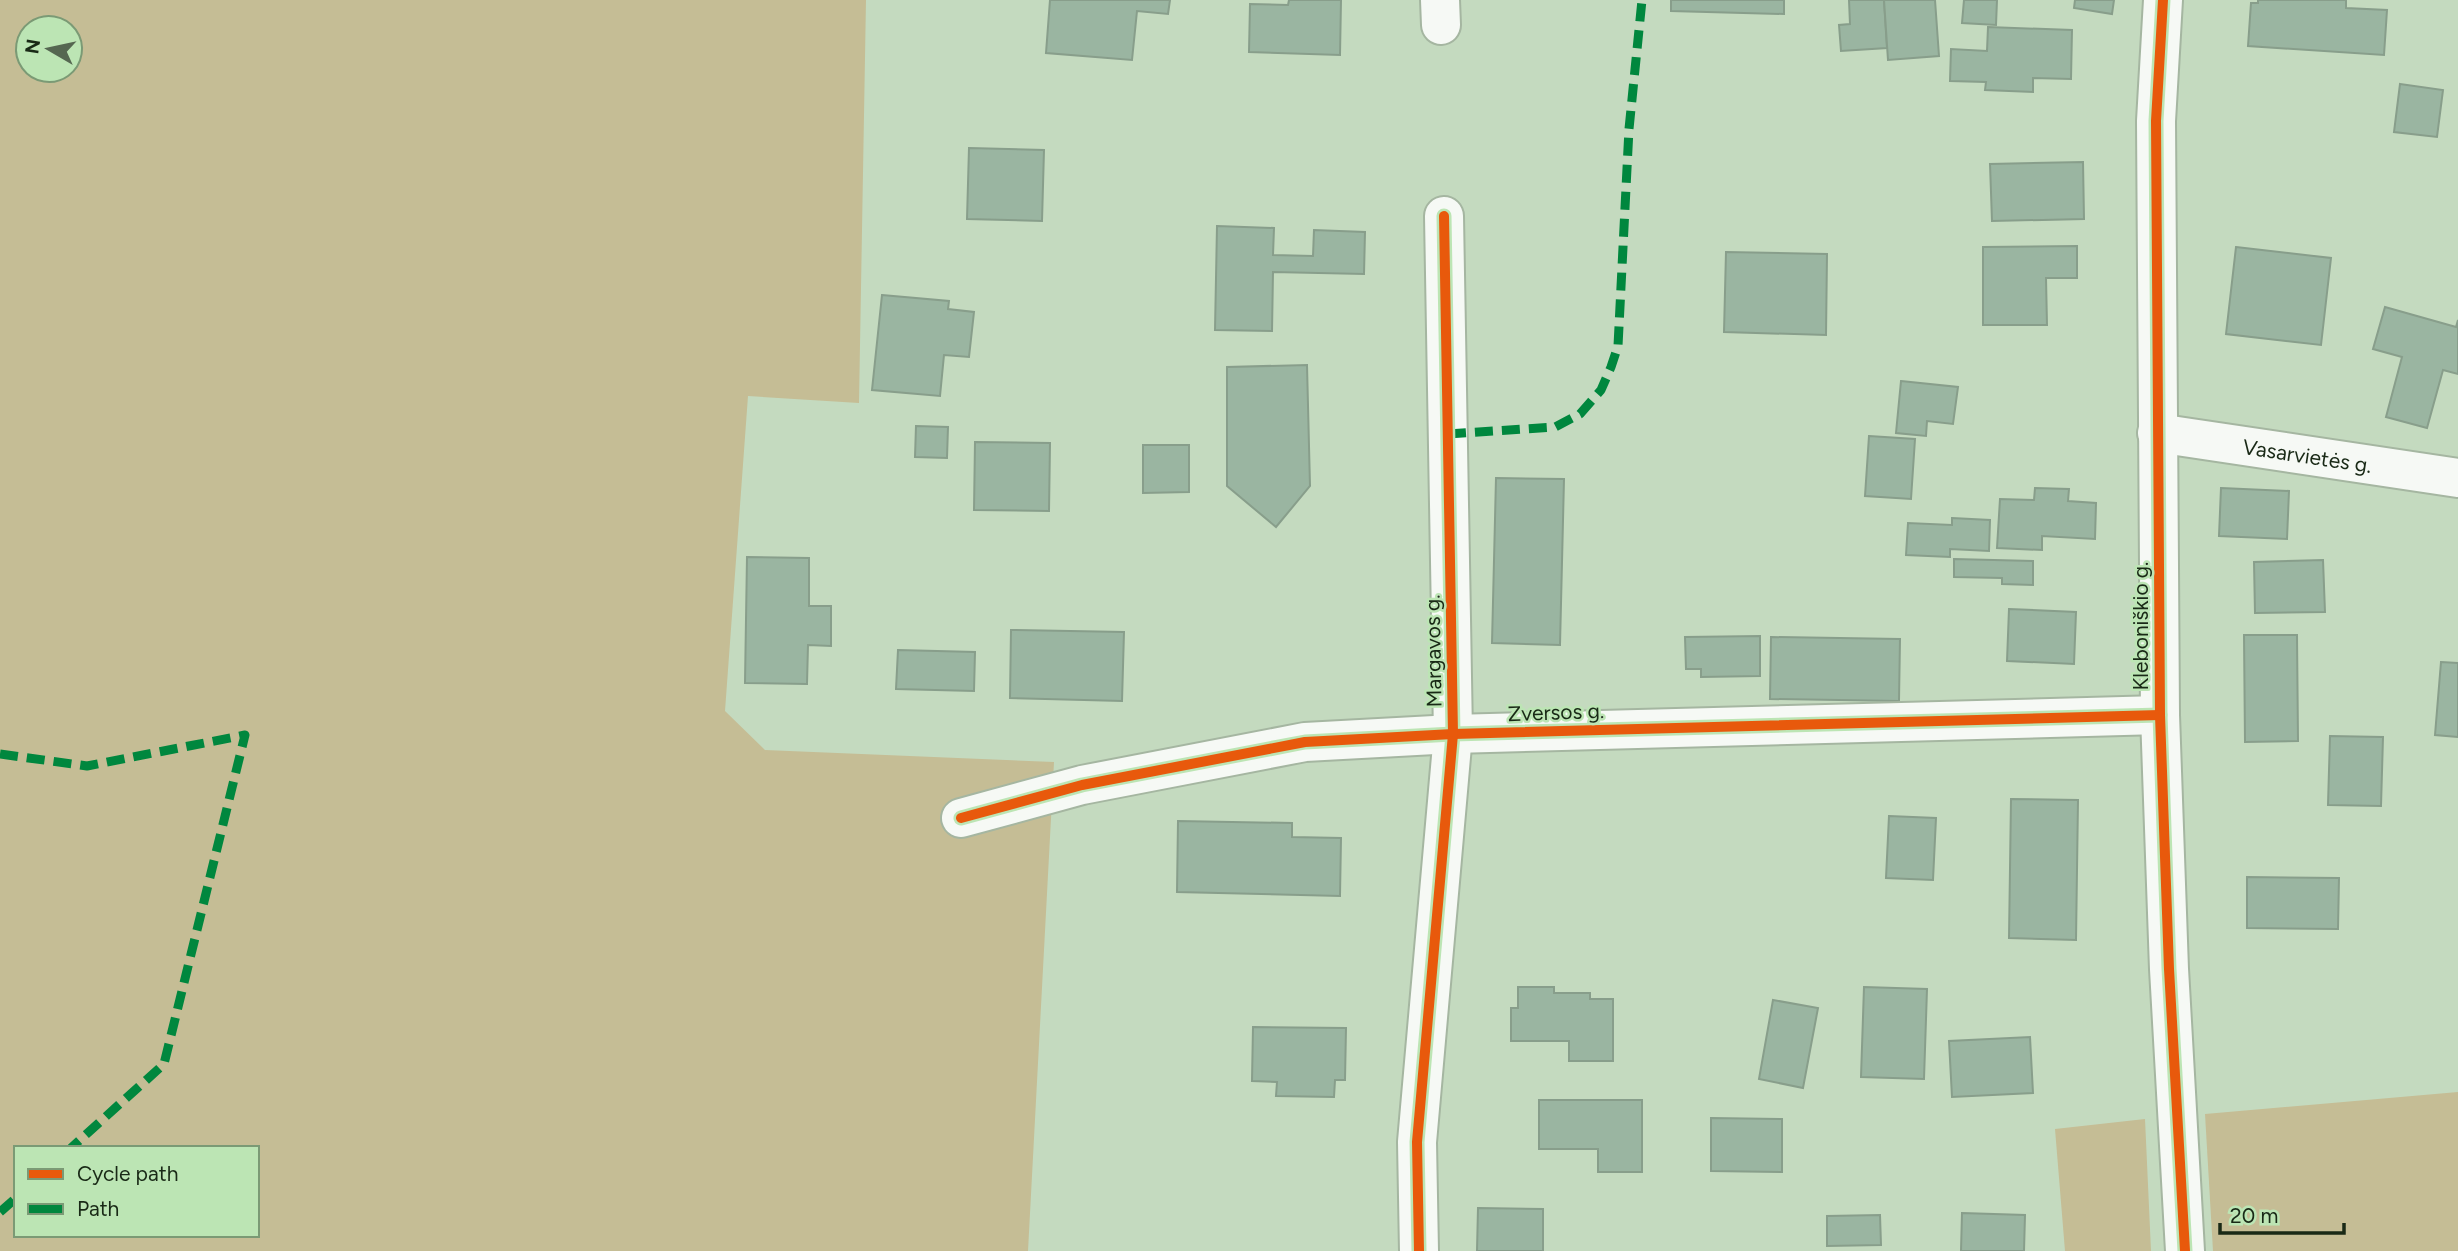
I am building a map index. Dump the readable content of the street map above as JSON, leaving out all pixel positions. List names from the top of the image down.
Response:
{
  "streets": {
    "street": [
      "Vasarvietės g.",
      "Kleboniškio g.",
      "Margavos g.",
      "Zversos g."
    ]
  },
  "crossings": [
    ["Vasarvietės g.", "Kleboniškio g."],
    ["Kleboniškio g.", "Zversos g."],
    ["Margavos g.", "Zversos g."]
  ],
  "legend": ["Cycle path", "Path"],
  "scale_bar": "20 m",
  "north": "left"
}
